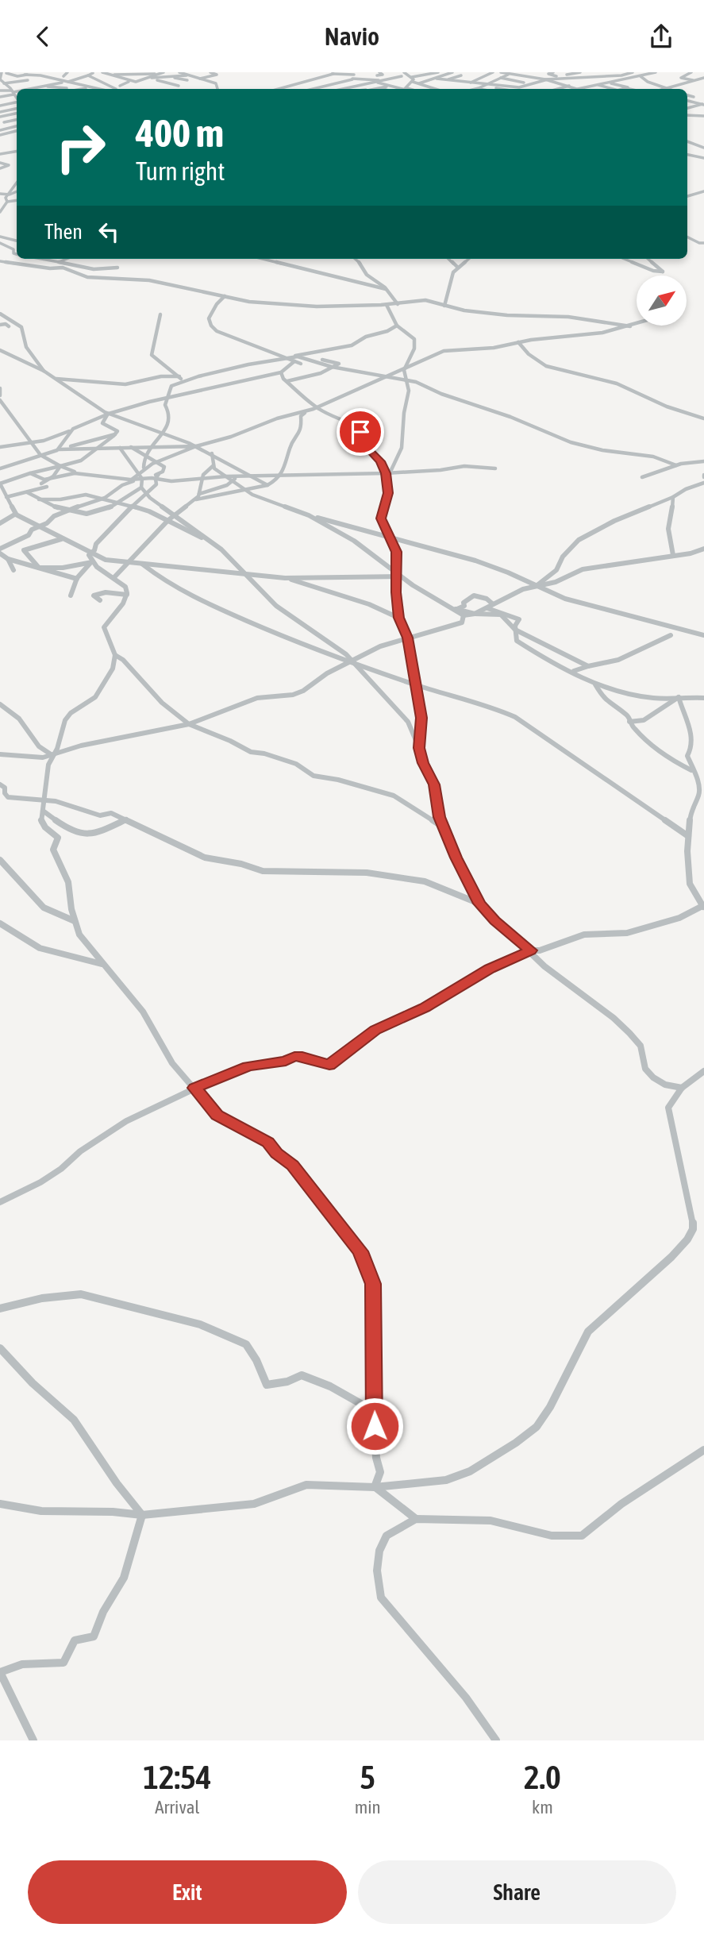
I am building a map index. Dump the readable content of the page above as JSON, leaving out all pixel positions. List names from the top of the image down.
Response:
{
  "north": "top right",
  "page": {
    "header": "Navio",
    "turn": ["400 m", "Turn right"],
    "then": "Then",
    "eta": [
      "12:54",
      "Arrival",
      "5",
      "min",
      "2.0",
      "km"
    ],
    "buttons": ["Exit", "Share"]
  }
}
